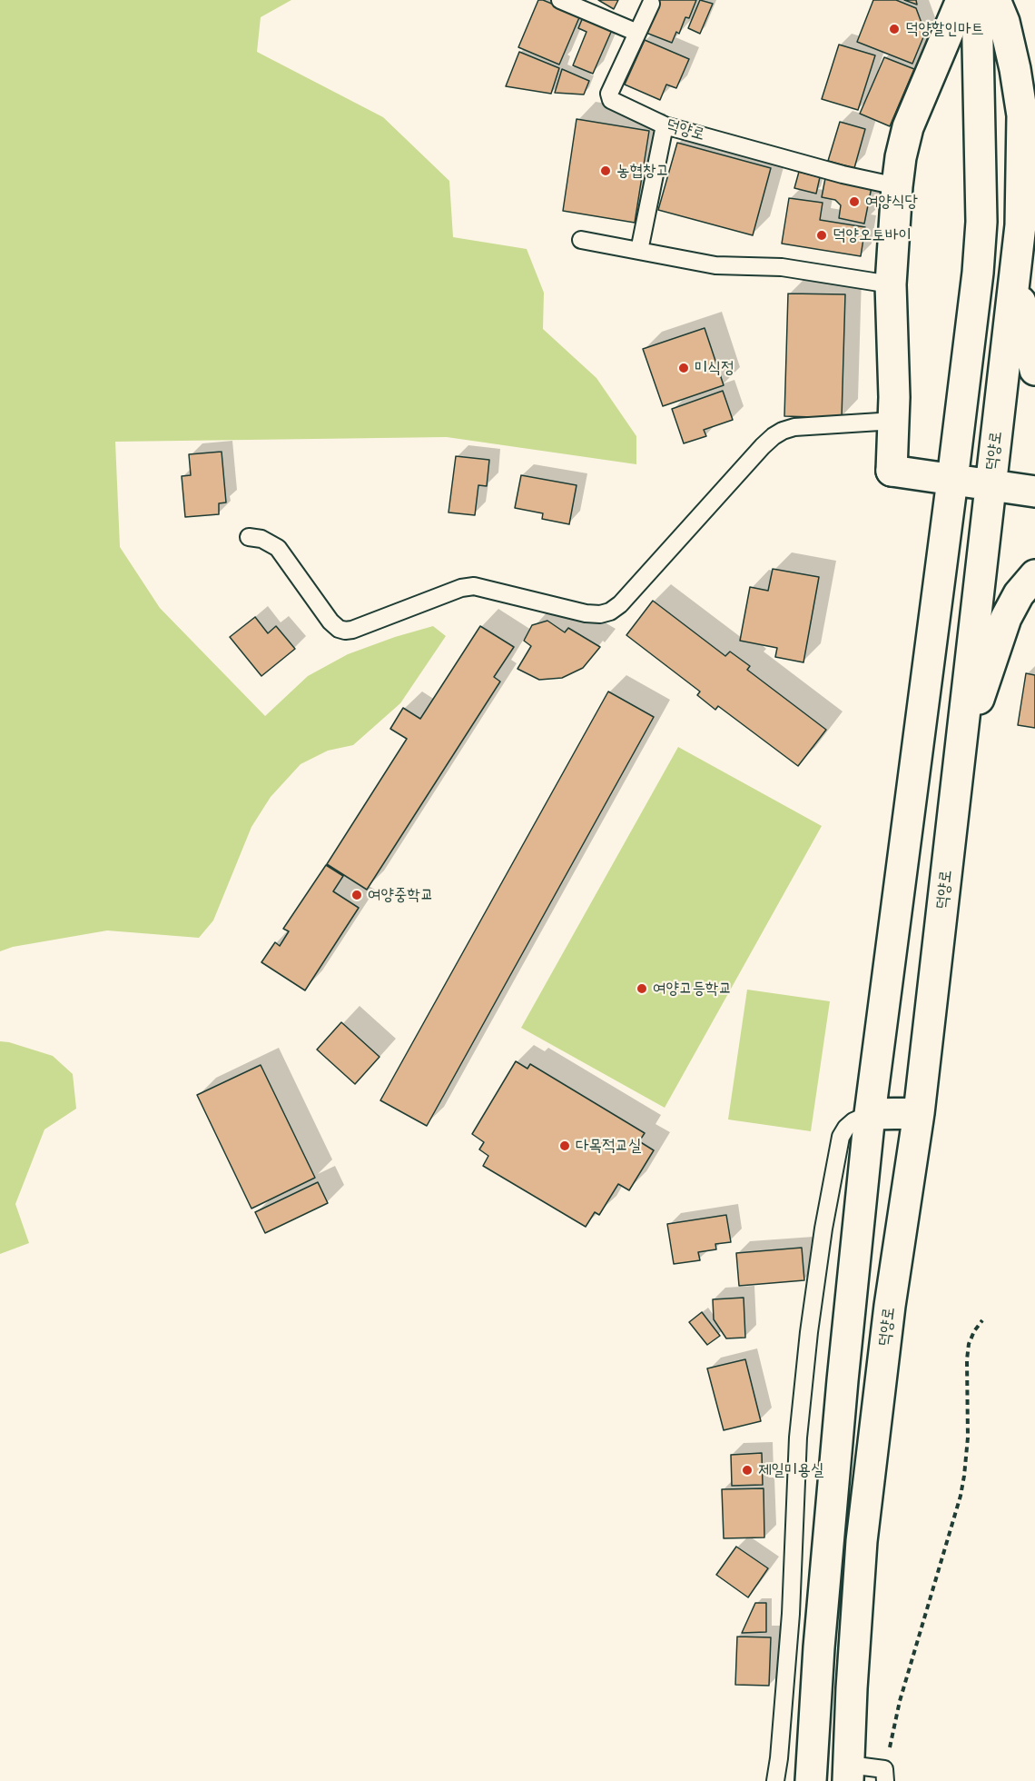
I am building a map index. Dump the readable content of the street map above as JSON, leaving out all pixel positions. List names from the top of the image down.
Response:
{
  "streets": {
    "main road": ["덕양로"]
  },
  "places": [
    "덕양할인마트",
    "농협창고",
    "여양식당",
    "덕양오토바이",
    "미식정",
    "여양중학교",
    "여양고등학교",
    "다목적교실",
    "제일미용실"
  ]
}
